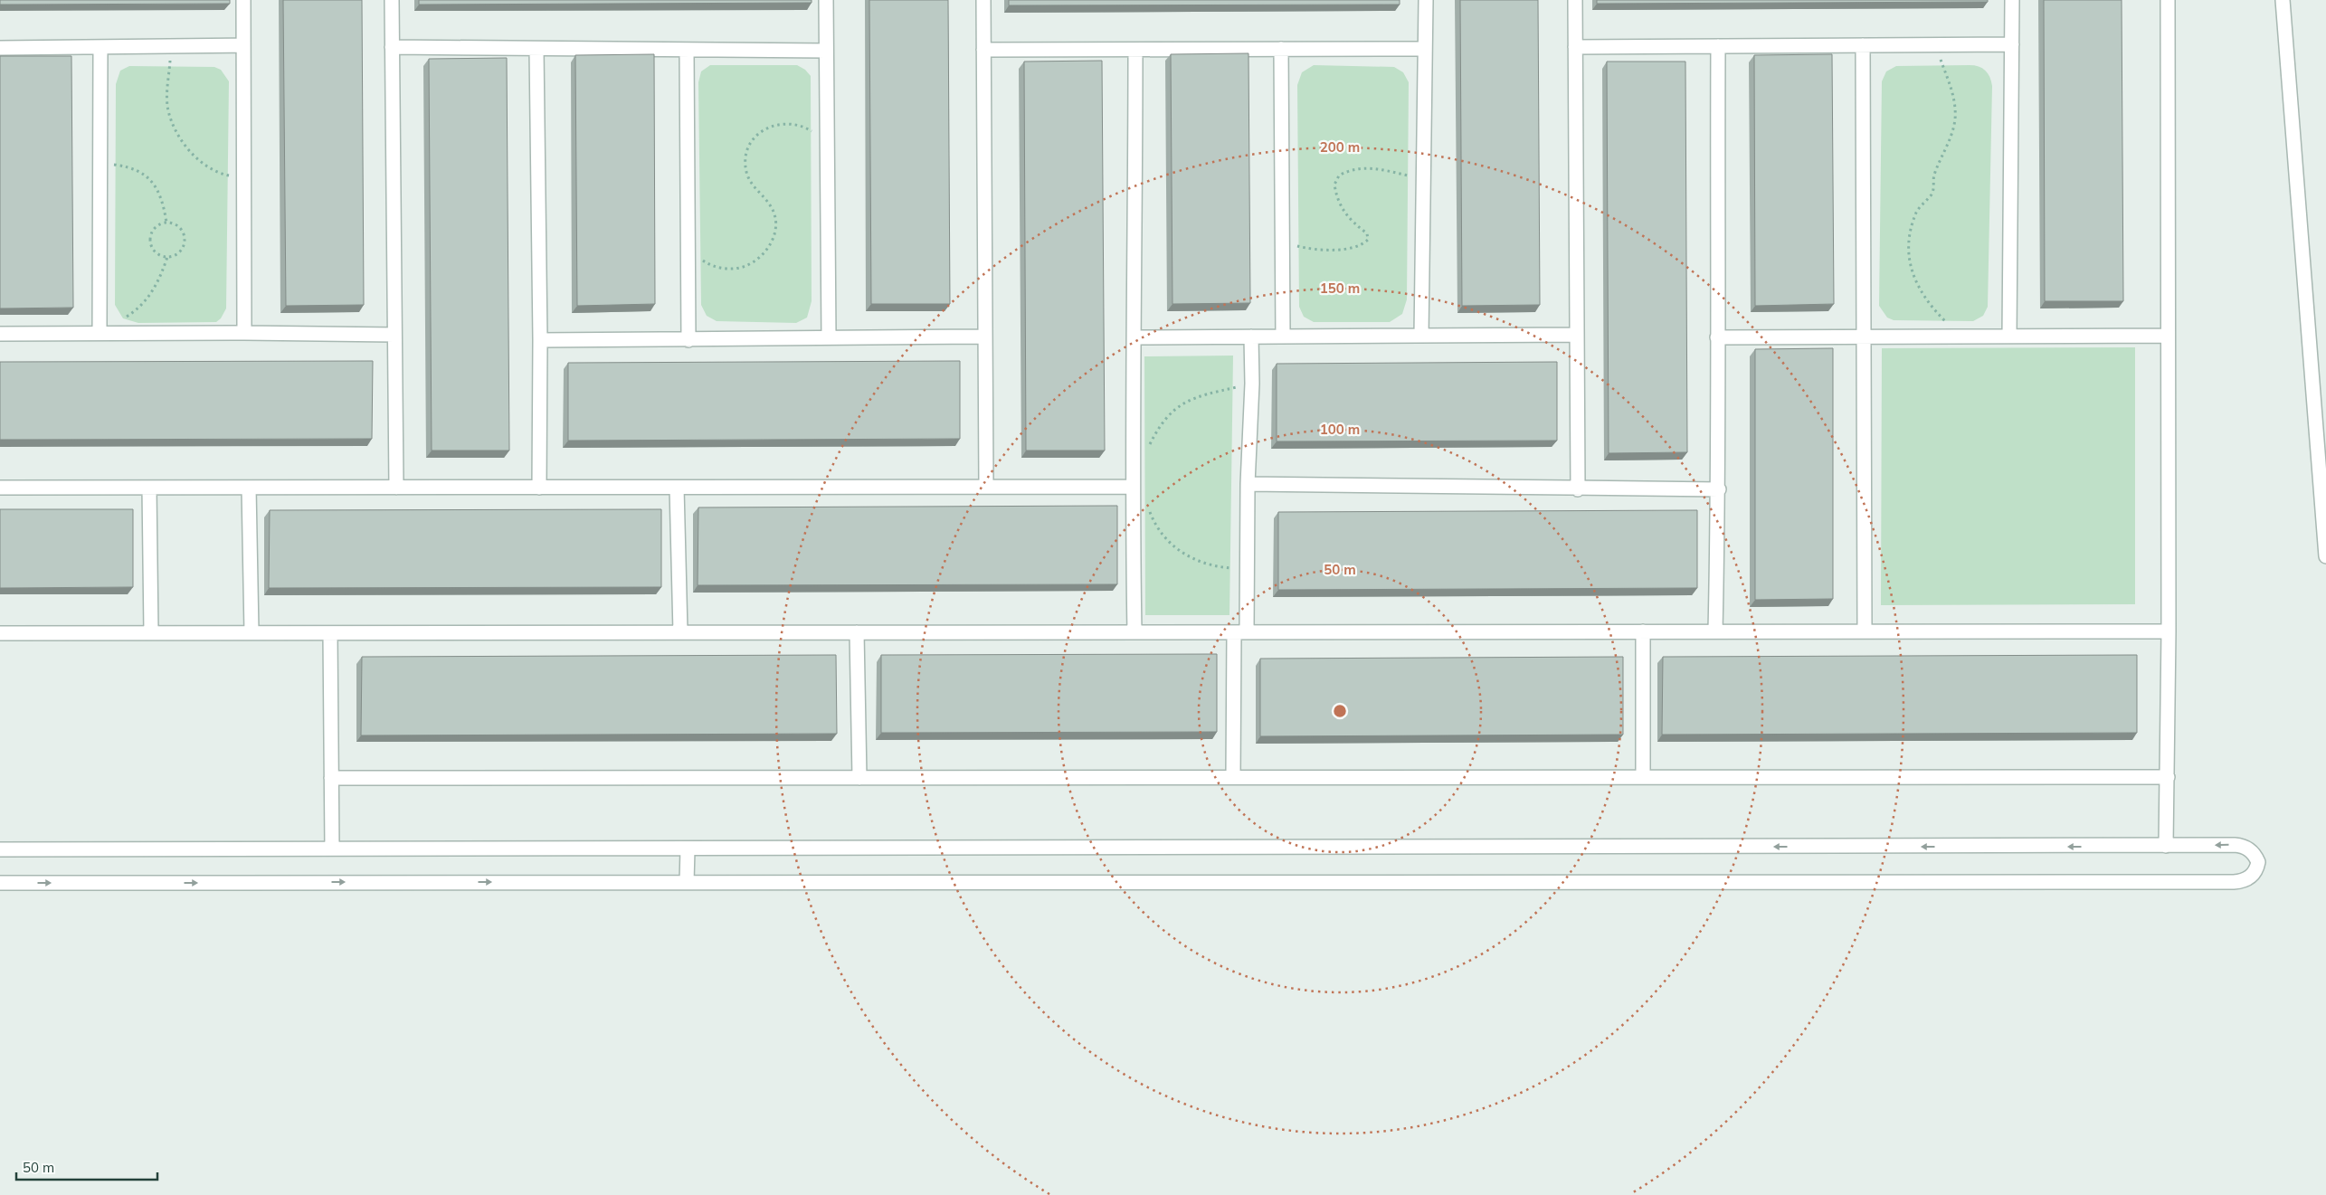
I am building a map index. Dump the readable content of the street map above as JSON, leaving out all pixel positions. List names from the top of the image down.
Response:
{
  "scale_bar": "50 m",
  "rings": [
    "200 m",
    "150 m",
    "100 m",
    "50 m"
  ]
}
